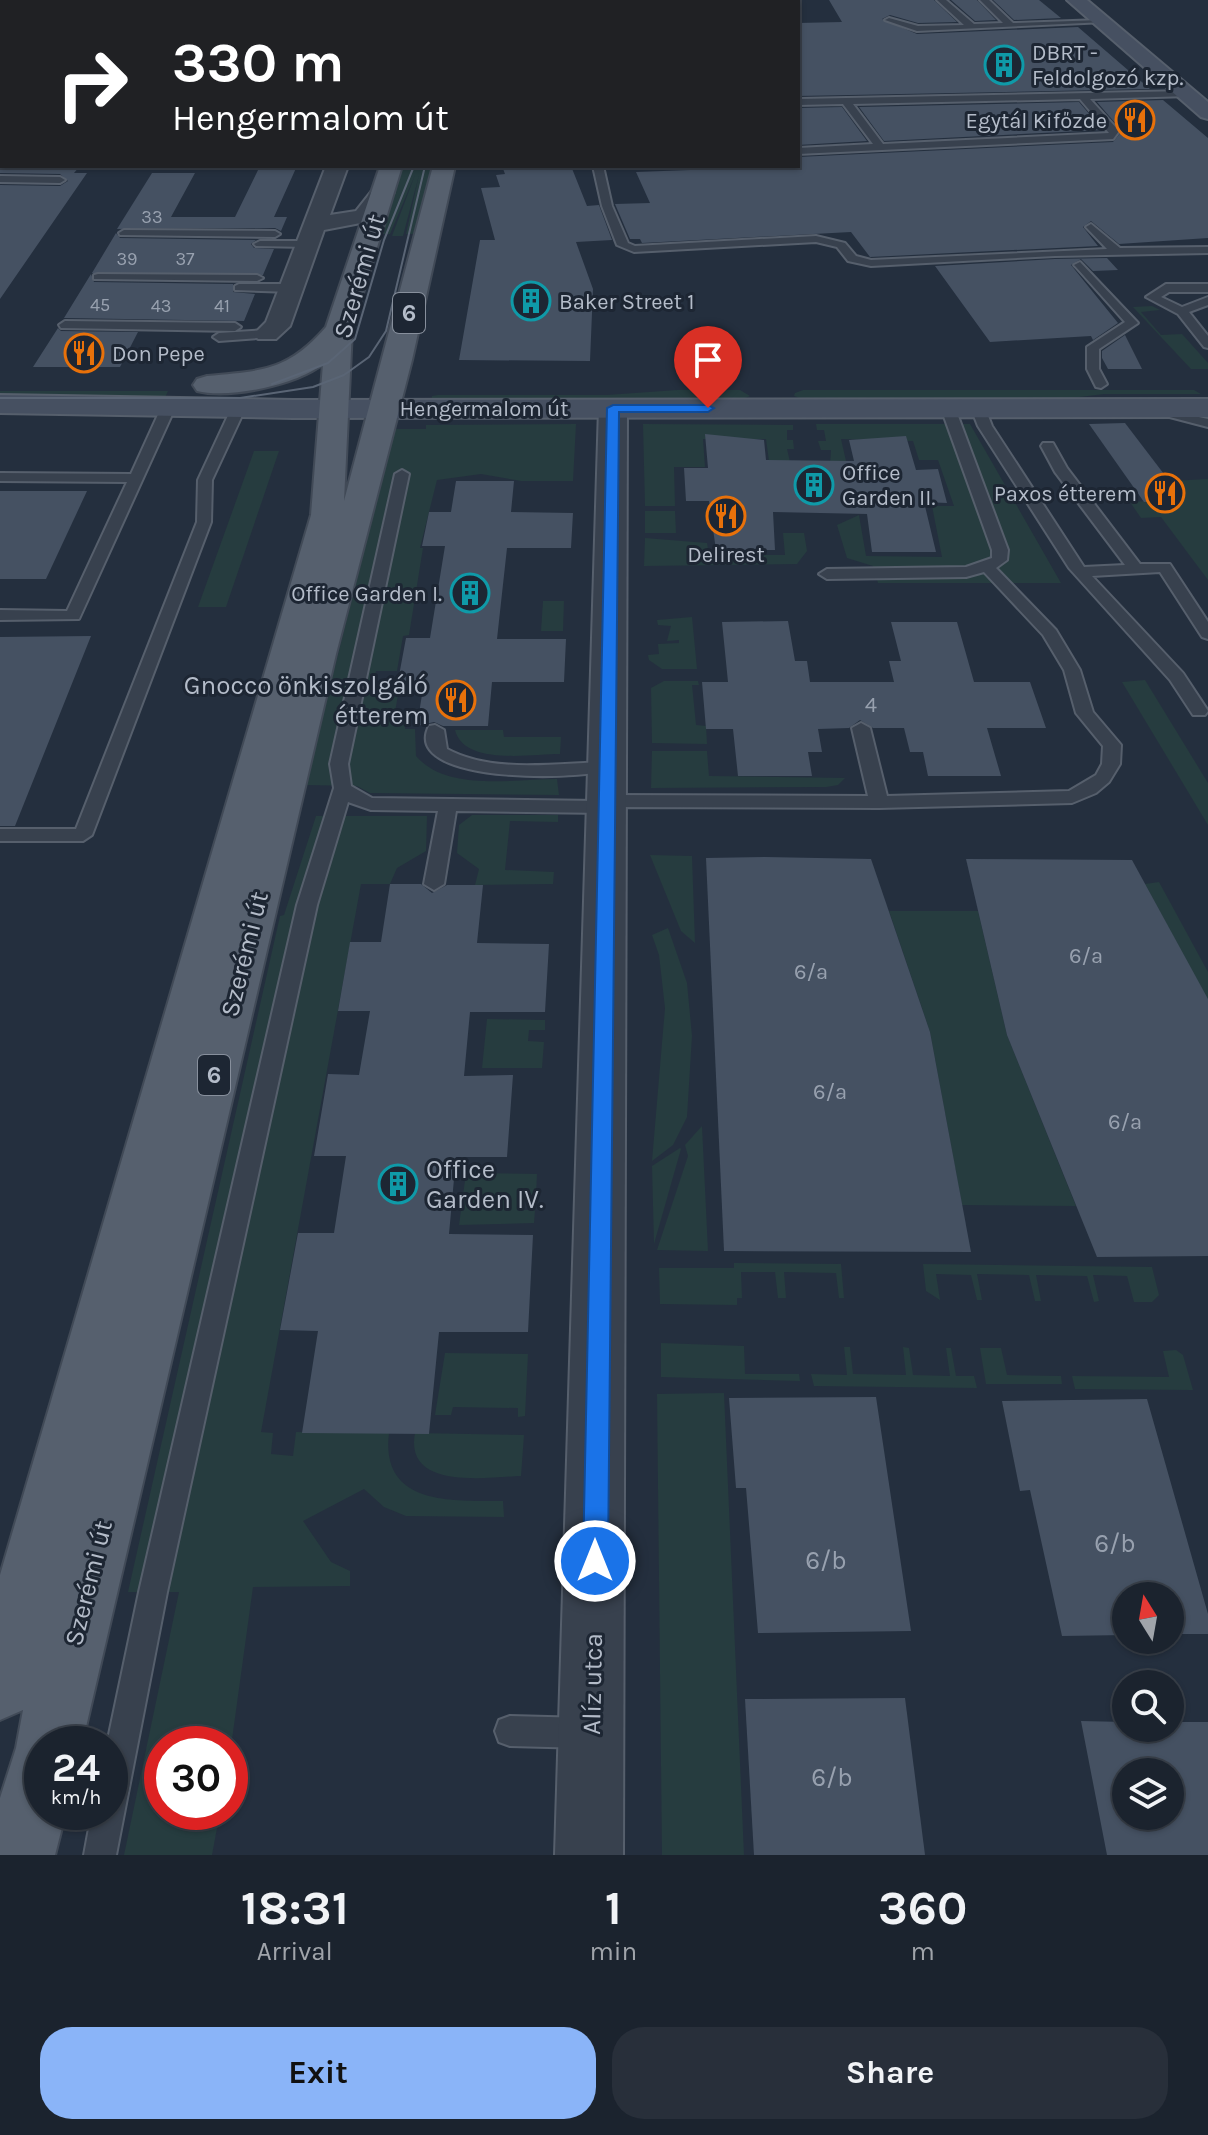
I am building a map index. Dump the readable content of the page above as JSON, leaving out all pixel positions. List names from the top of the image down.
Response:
{
  "streets": {
    "main road": ["Szerémi út", "6", "Hengermalom út"],
    "street": ["Alíz utca"]
  },
  "crossings": [
    ["Szerémi út", "Hengermalom út"],
    ["Hengermalom út", "Alíz utca"]
  ],
  "places": {
    "building": [
      "DBRT - Feldolgozó kzp.",
      "Baker Street 1",
      "Office Garden II.",
      "Office Garden I.",
      "Office Garden IV."
    ],
    "restaurant": [
      "Egytál Kifőzde",
      "Don Pepe",
      "Paxos étterem",
      "Delirest",
      "Gnocco önkiszolgáló étterem"
    ]
  },
  "house_numbers": [
    "33",
    "39",
    "37",
    "45",
    "43",
    "41",
    "4",
    "6/a",
    "6/a",
    "6/a",
    "6/a",
    "6/b",
    "6/b",
    "6/b"
  ],
  "north": "top",
  "page": {
    "turn": ["330 m", "Hengermalom út"],
    "speed": "24 km/h",
    "limit": "30",
    "eta": [
      "18:31",
      "Arrival",
      "1",
      "min",
      "360",
      "m"
    ],
    "buttons": ["Exit", "Share"]
  }
}
